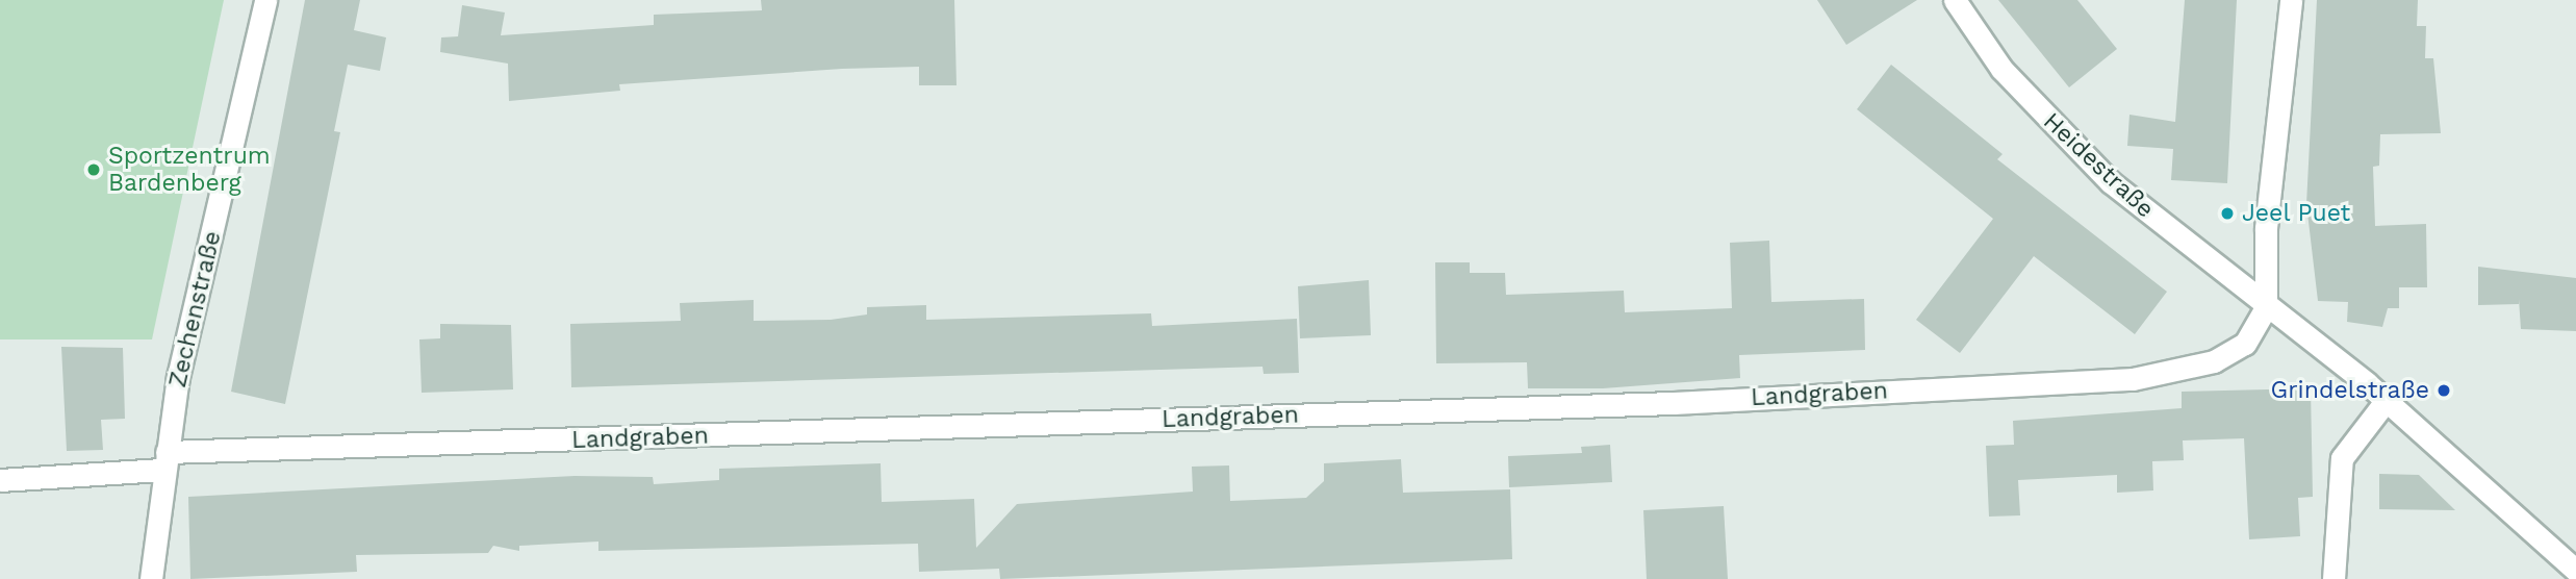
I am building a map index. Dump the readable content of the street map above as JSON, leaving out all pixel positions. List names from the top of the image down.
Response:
{
  "streets": {
    "street": ["Heidestraße", "Zechenstraße", "Landgraben"]
  },
  "crossings": [
    ["Heidestraße", "Landgraben"],
    ["Zechenstraße", "Landgraben"]
  ],
  "places": ["Sportzentrum Bardenberg", "Jeel Puet", "Grindelstraße"]
}
